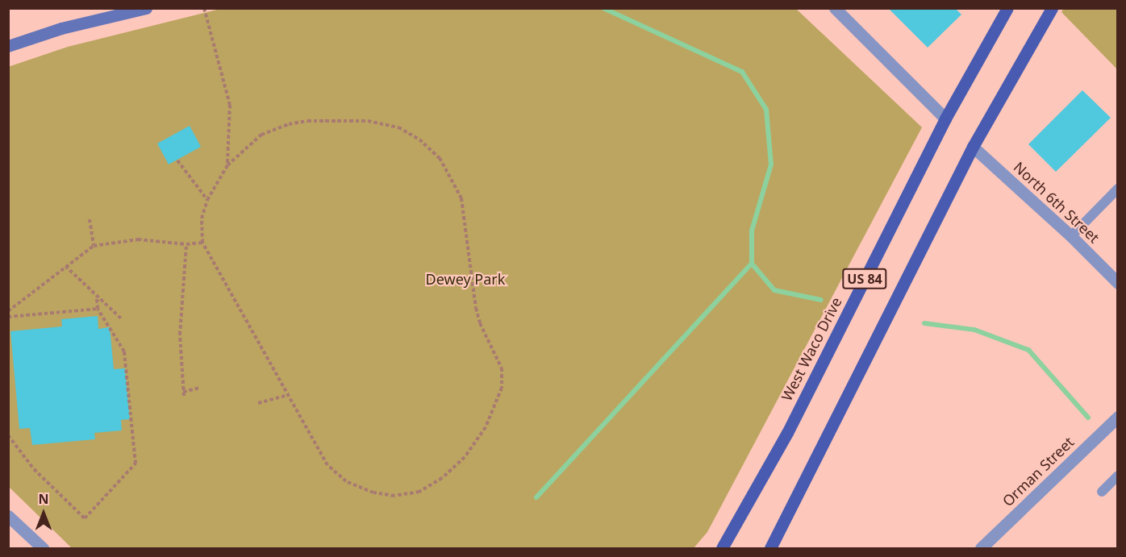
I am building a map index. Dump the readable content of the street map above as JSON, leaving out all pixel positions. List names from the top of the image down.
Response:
{
  "streets": {
    "main road": ["US 84", "West Waco Drive"],
    "street": ["North 6th Street", "Orman Street"]
  },
  "crossings": [
    ["North 6th Street", "US 84"]
  ],
  "parks": ["Dewey Park"],
  "north": "top"
}
